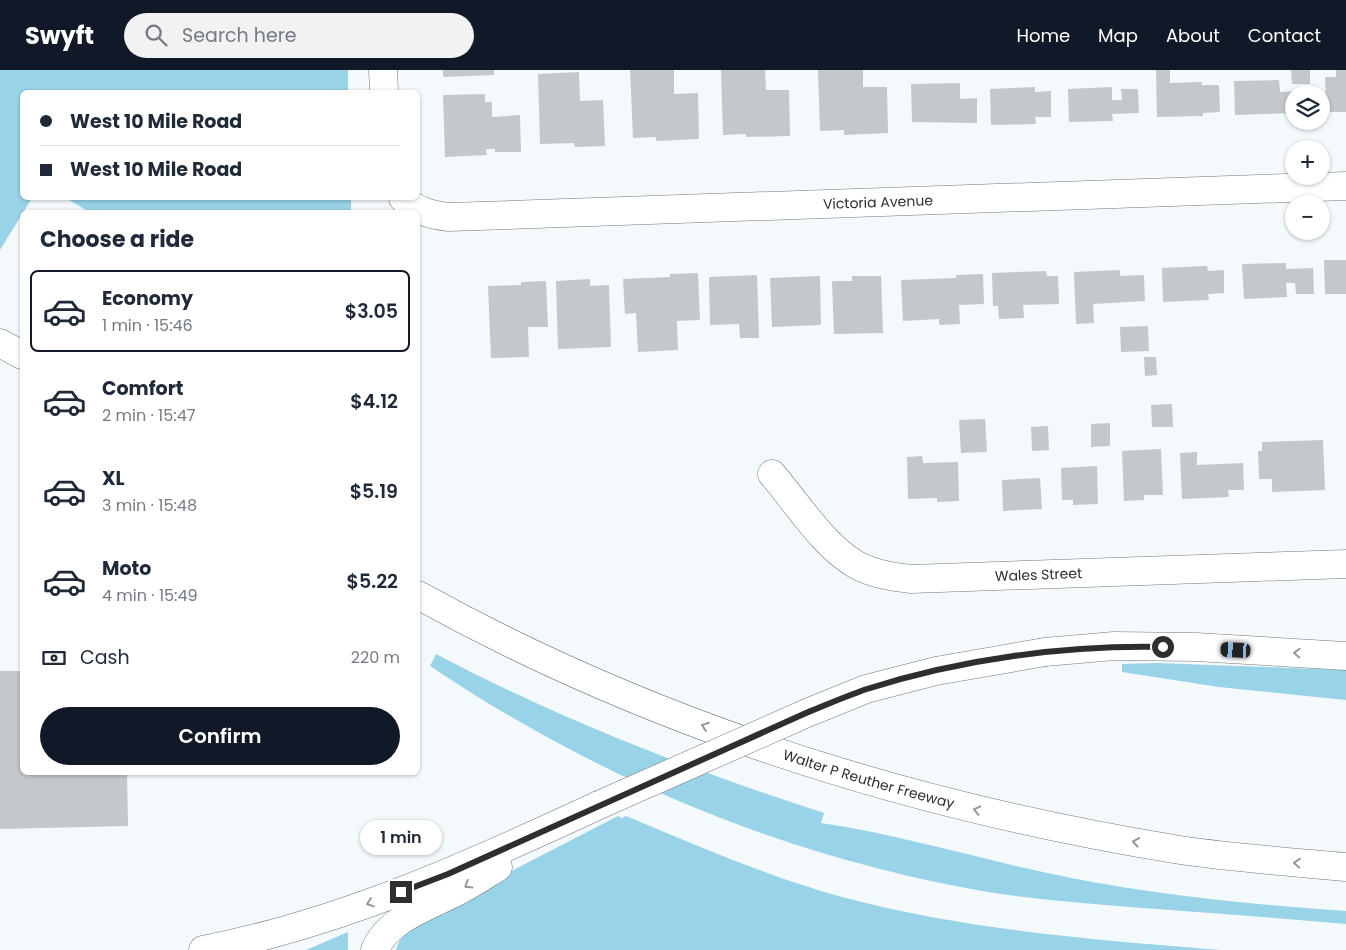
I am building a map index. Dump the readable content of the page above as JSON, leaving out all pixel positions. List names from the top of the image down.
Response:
{
  "streets": {
    "main road": ["Victoria Avenue", "Wales Street", "Walter P Reuther Freeway"]
  },
  "one_way": ["Walter P Reuther Freeway"],
  "page": {
    "header": "Swyft",
    "search": "Search here",
    "nav": [
      "Home",
      "Map",
      "About",
      "Contact"
    ],
    "map_buttons": ["+", "−"],
    "banner": ["West 10 Mile Road", "West 10 Mile Road"],
    "heading": "Choose a ride",
    "list": [
      {
        "name": "Economy",
        "note": "1 min · 15:46",
        "value": "$3.05"
      },
      {
        "name": "Comfort",
        "note": "2 min · 15:47",
        "value": "$4.12"
      },
      {
        "name": "XL",
        "note": "3 min · 15:48",
        "value": "$5.19"
      },
      {
        "name": "Moto",
        "note": "4 min · 15:49",
        "value": "$5.22"
      }
    ],
    "pay": ["Cash", "220 m"],
    "buttons": "Confirm",
    "bubble": "1 min"
  }
}
